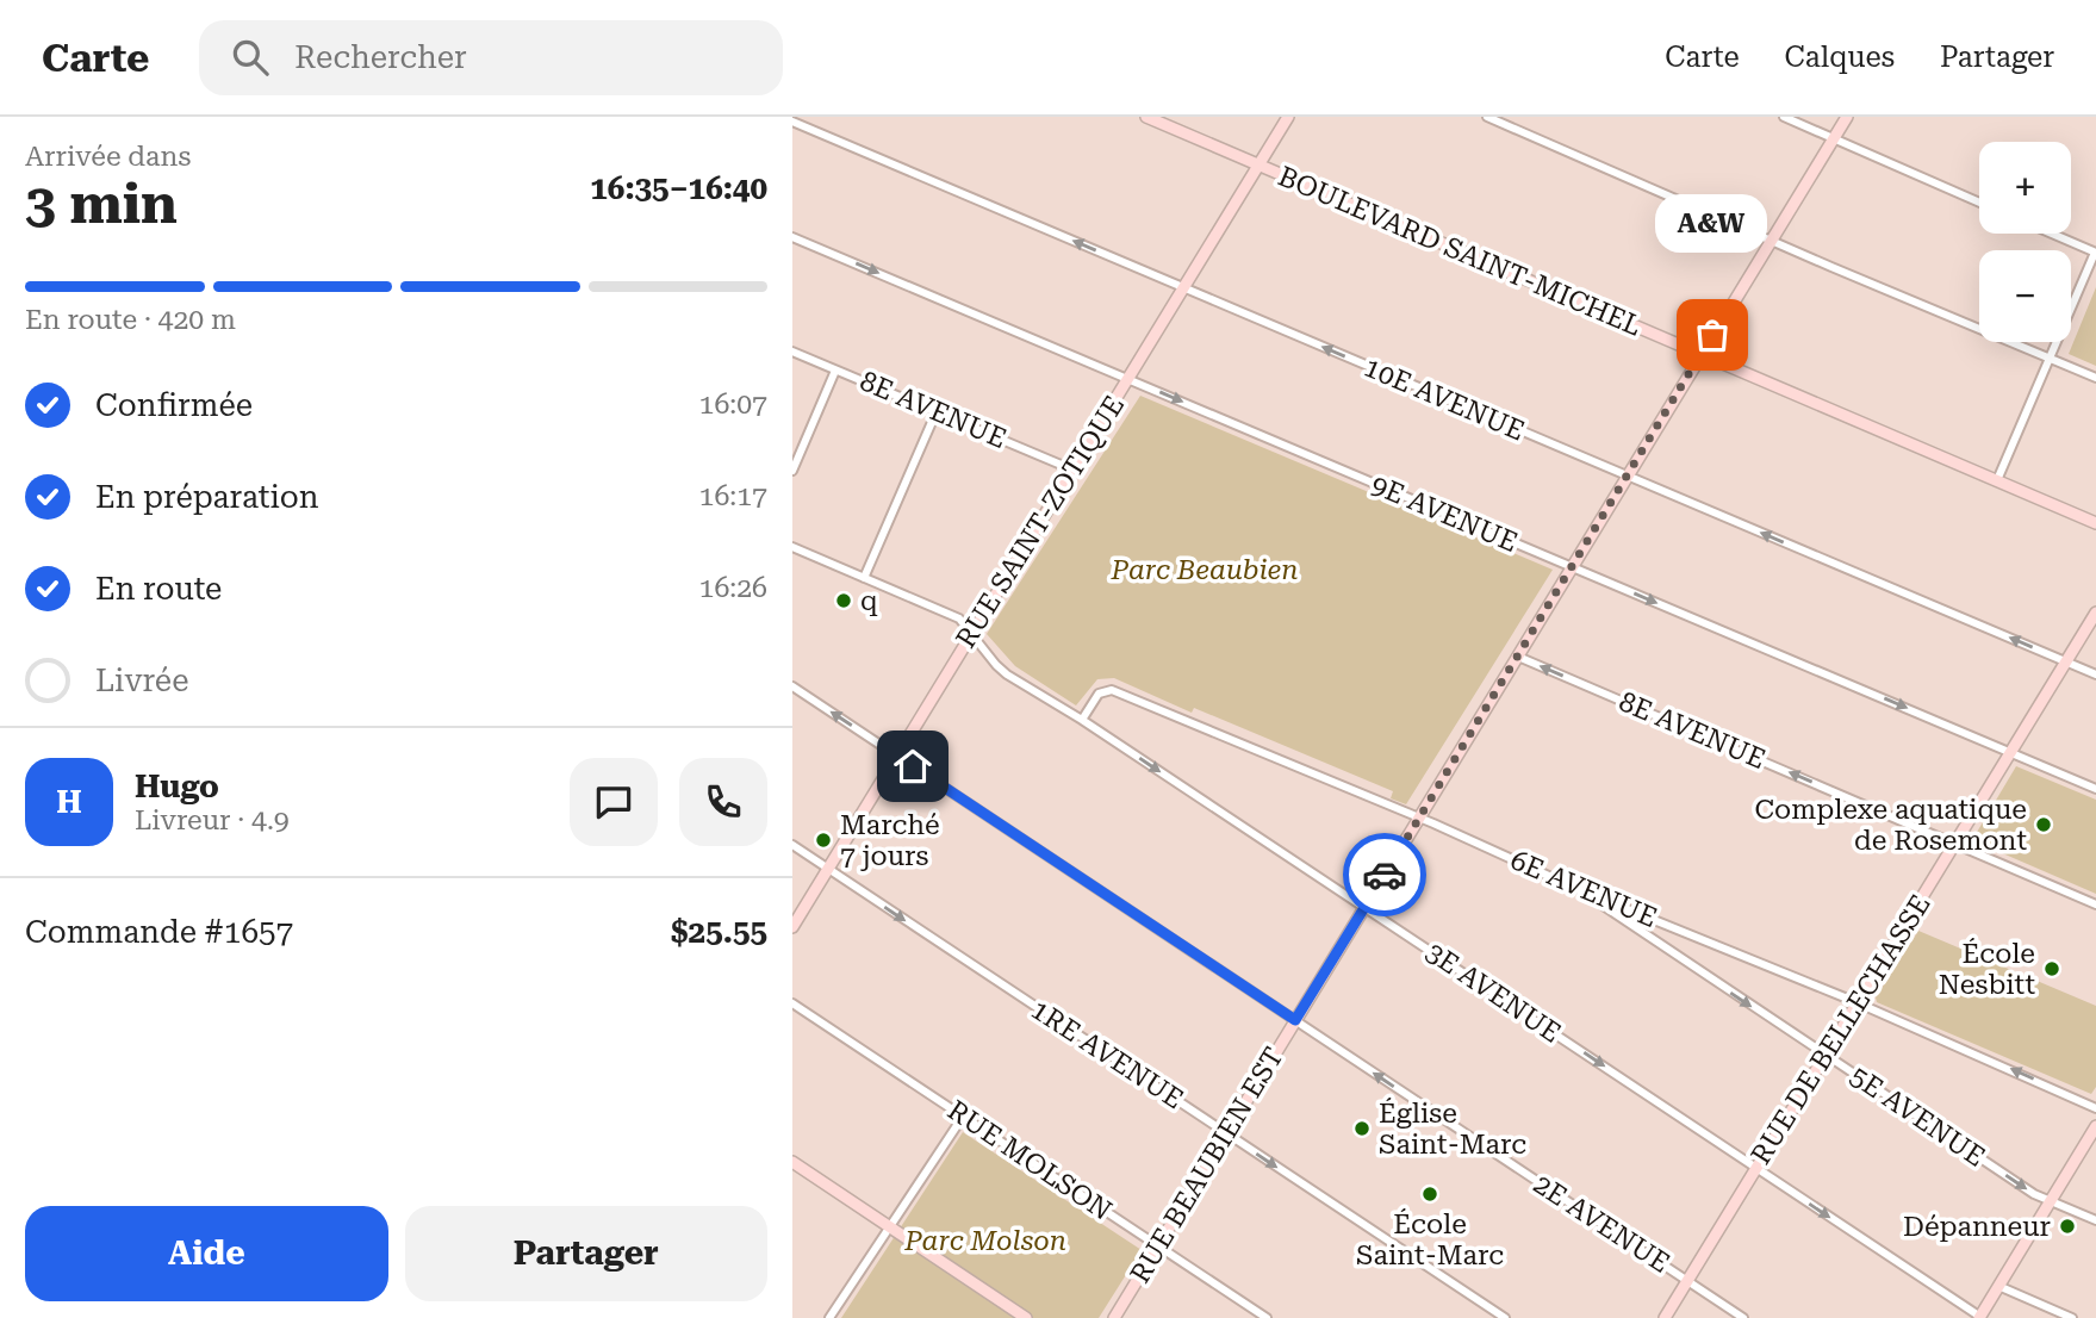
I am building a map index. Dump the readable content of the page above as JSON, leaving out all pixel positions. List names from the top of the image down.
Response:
{
  "streets": {
    "street": [
      "BOULEVARD SAINT-MICHEL",
      "10E AVENUE",
      "8E AVENUE",
      "9E AVENUE",
      "RUE SAINT-ZOTIQUE",
      "6E AVENUE",
      "3E AVENUE",
      "RUE DE BELLECHASSE",
      "1RE AVENUE",
      "5E AVENUE",
      "RUE MOLSON",
      "RUE BEAUBIEN EST",
      "2E AVENUE"
    ]
  },
  "crossings": [
    ["BOULEVARD SAINT-MICHEL", "RUE SAINT-ZOTIQUE"],
    ["BOULEVARD SAINT-MICHEL", "RUE BEAUBIEN EST"],
    ["10E AVENUE", "RUE SAINT-ZOTIQUE"],
    ["10E AVENUE", "RUE DE BELLECHASSE"],
    ["10E AVENUE", "RUE BEAUBIEN EST"],
    ["8E AVENUE", "RUE SAINT-ZOTIQUE"],
    ["8E AVENUE", "RUE DE BELLECHASSE"],
    ["8E AVENUE", "RUE BEAUBIEN EST"],
    ["9E AVENUE", "RUE SAINT-ZOTIQUE"],
    ["9E AVENUE", "RUE DE BELLECHASSE"],
    ["9E AVENUE", "RUE BEAUBIEN EST"],
    ["RUE SAINT-ZOTIQUE", "3E AVENUE"],
    ["RUE SAINT-ZOTIQUE", "1RE AVENUE"],
    ["RUE SAINT-ZOTIQUE", "2E AVENUE"],
    ["6E AVENUE", "3E AVENUE"],
    ["6E AVENUE", "RUE DE BELLECHASSE"],
    ["6E AVENUE", "5E AVENUE"],
    ["6E AVENUE", "RUE BEAUBIEN EST"],
    ["3E AVENUE", "RUE DE BELLECHASSE"],
    ["3E AVENUE", "RUE BEAUBIEN EST"],
    ["RUE DE BELLECHASSE", "5E AVENUE"],
    ["RUE DE BELLECHASSE", "2E AVENUE"],
    ["1RE AVENUE", "RUE BEAUBIEN EST"],
    ["RUE MOLSON", "RUE BEAUBIEN EST"],
    ["RUE BEAUBIEN EST", "2E AVENUE"]
  ],
  "one_way": [
    "10E AVENUE",
    "8E AVENUE",
    "9E AVENUE",
    "3E AVENUE",
    "1RE AVENUE",
    "5E AVENUE",
    "2E AVENUE"
  ],
  "parks": ["Parc Beaubien", "Parc Molson"],
  "places": [
    "A&W",
    "q",
    "Complexe aquatique de Rosemont",
    "Marché 7 jours",
    "École Nesbitt",
    "Église Saint-Marc",
    "École Saint-Marc",
    "Dépanneur"
  ],
  "page": {
    "header": "Carte",
    "search": "Rechercher",
    "nav": ["Carte", "Calques", "Partager"],
    "heading": ["3 min", "Arrivée dans", "16:35–16:40"],
    "panel": [
      "Hugo",
      "Livreur · 4.9",
      "Commande #1657",
      "$25.55"
    ],
    "map_buttons": ["+", "−"],
    "bubble": "A&W",
    "bar": "En route · 420 m",
    "list": [
      ["Confirmée", "16:07"],
      ["En préparation", "16:17"],
      ["En route", "16:26"],
      "Livrée"
    ],
    "round": "H",
    "buttons": ["Aide", "Partager"]
  }
}
